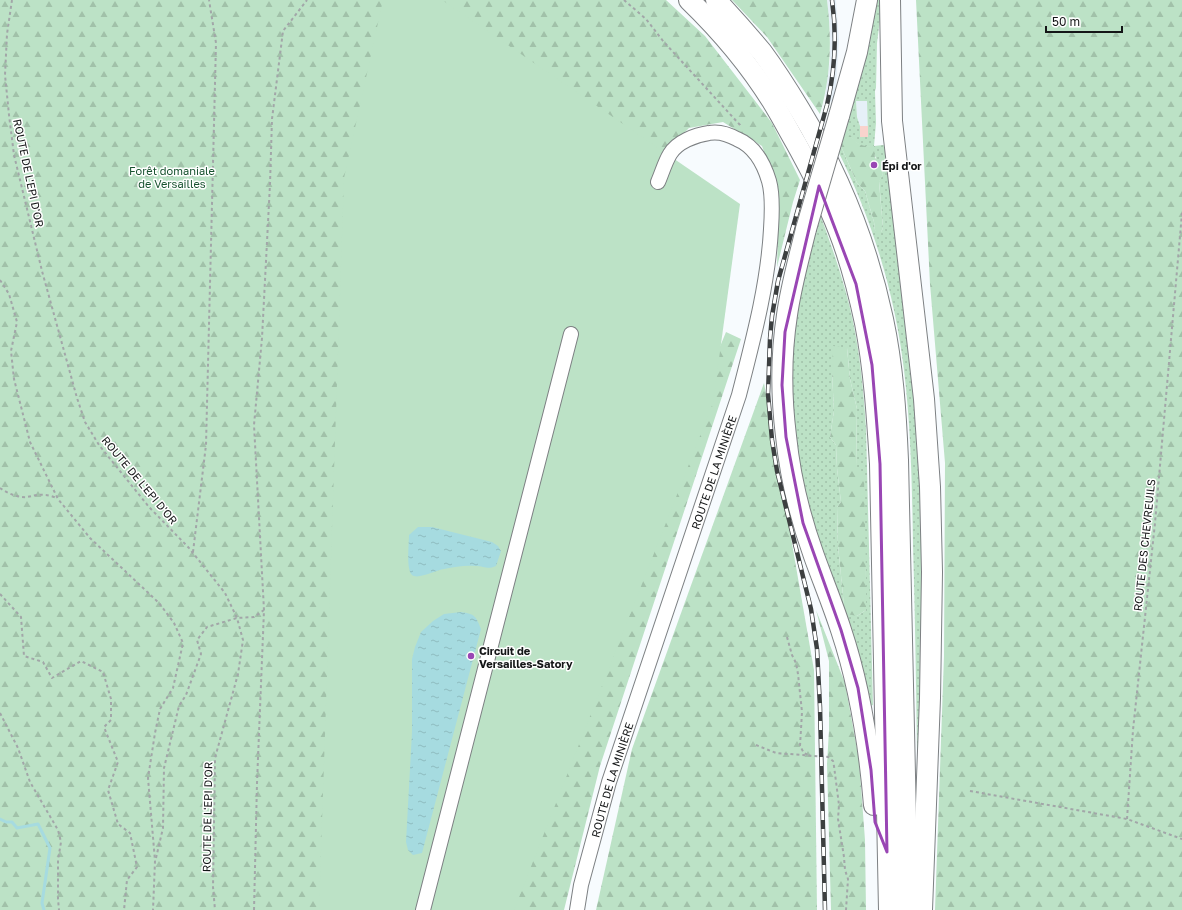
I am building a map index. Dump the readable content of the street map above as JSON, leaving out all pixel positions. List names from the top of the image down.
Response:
{
  "streets": {
    "street": ["ROUTE DE LA MINIÈRE"],
    "path": ["ROUTE DE L'EPI D'OR", "ROUTE DES CHEVREUILS"]
  },
  "parks": ["Forêt domaniale de Versailles"],
  "places": ["Épi d'or", "Circuit de Versailles-Satory"],
  "scale_bar": "50 m"
}
